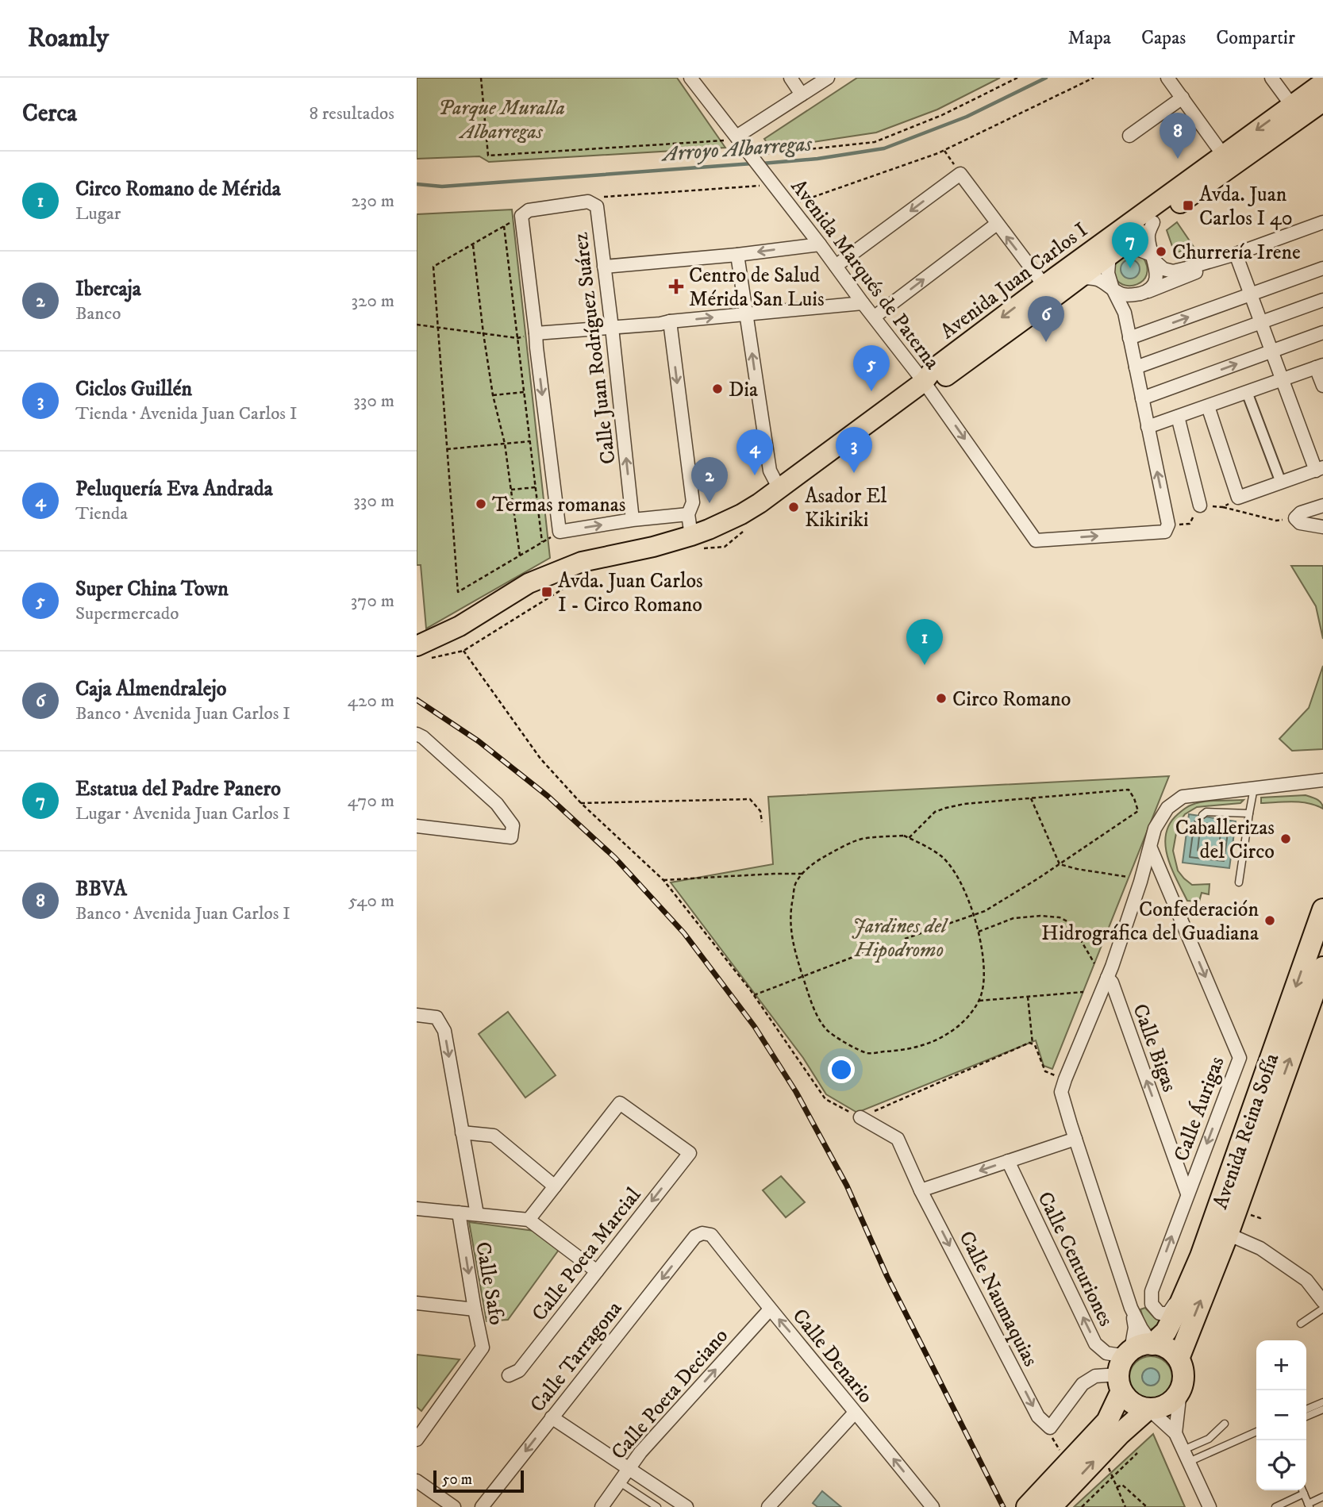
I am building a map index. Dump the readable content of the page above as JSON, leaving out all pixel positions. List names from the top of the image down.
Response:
{
  "streets": {
    "highway": ["Avenida Reina Sofía"],
    "main road": ["Avenida Juan Carlos I"],
    "street": [
      "Avenida Marqués de Paterna",
      "Calle Juan Rodríguez Suárez",
      "Calle Bigas",
      "Calle Áurigas",
      "Calle Poeta Marcial",
      "Calle Centuriones",
      "Calle Safo",
      "Calle Naumaquias",
      "Calle Denario",
      "Calle Tarragona",
      "Calle Poeta Deciano"
    ]
  },
  "crossings": [
    ["Avenida Marqués de Paterna", "Avenida Juan Carlos I"],
    ["Calle Bigas", "Calle Áurigas"],
    ["Calle Áurigas", "Avenida Reina Sofía"],
    ["Avenida Reina Sofía", "Calle Centuriones"],
    ["Avenida Reina Sofía", "Calle Naumaquias"],
    ["Calle Centuriones", "Calle Naumaquias"],
    ["Calle Denario", "Calle Tarragona"],
    ["Calle Denario", "Calle Poeta Deciano"]
  ],
  "one_way": [
    "Calle Safo",
    "Calle Denario",
    "Calle Tarragona",
    "Calle Poeta Deciano"
  ],
  "water": ["Arroyo Albarregas"],
  "parks": ["Parque Muralla Albarregas", "Jardines del Hipodromo"],
  "places": {
    "transit": ["Avda. Juan Carlos I 40", "Avda. Juan Carlos I - Circo Romano"],
    "other": [
      "Churrería Irene",
      "Dia",
      "Termas romanas",
      "Asador El Kikiriki",
      "Circo Romano",
      "Caballerizas del Circo",
      "Confederación Hidrográfica del Guadiana"
    ],
    "health": ["Centro de Salud Mérida San Luis"]
  },
  "scale_bar": "50 m",
  "page": {
    "header": "Roamly",
    "nav": ["Mapa", "Capas", "Compartir"],
    "heading": ["Cerca", "8 resultados"],
    "pins": [
      "8",
      "7",
      "6",
      "5",
      "3",
      "4",
      "2",
      "1"
    ],
    "list": [
      {
        "mark": "1",
        "name": "Circo Romano de Mérida",
        "note": "Lugar",
        "value": "230 m"
      },
      {
        "mark": "2",
        "name": "Ibercaja",
        "note": "Banco",
        "value": "320 m"
      },
      {
        "mark": "3",
        "name": "Ciclos Guillén",
        "note": "Tienda · Avenida Juan Carlos I",
        "value": "330 m"
      },
      {
        "mark": "4",
        "name": "Peluquería Eva Andrada",
        "note": "Tienda",
        "value": "330 m"
      },
      {
        "mark": "5",
        "name": "Super China Town",
        "note": "Supermercado",
        "value": "370 m"
      },
      {
        "mark": "6",
        "name": "Caja Almendralejo",
        "note": "Banco · Avenida Juan Carlos I",
        "value": "420 m"
      },
      {
        "mark": "7",
        "name": "Estatua del Padre Panero",
        "note": "Lugar · Avenida Juan Carlos I",
        "value": "470 m"
      },
      {
        "mark": "8",
        "name": "BBVA",
        "note": "Banco · Avenida Juan Carlos I",
        "value": "540 m"
      }
    ],
    "map_buttons": ["+", "−"],
    "scale": "50 m"
  }
}
